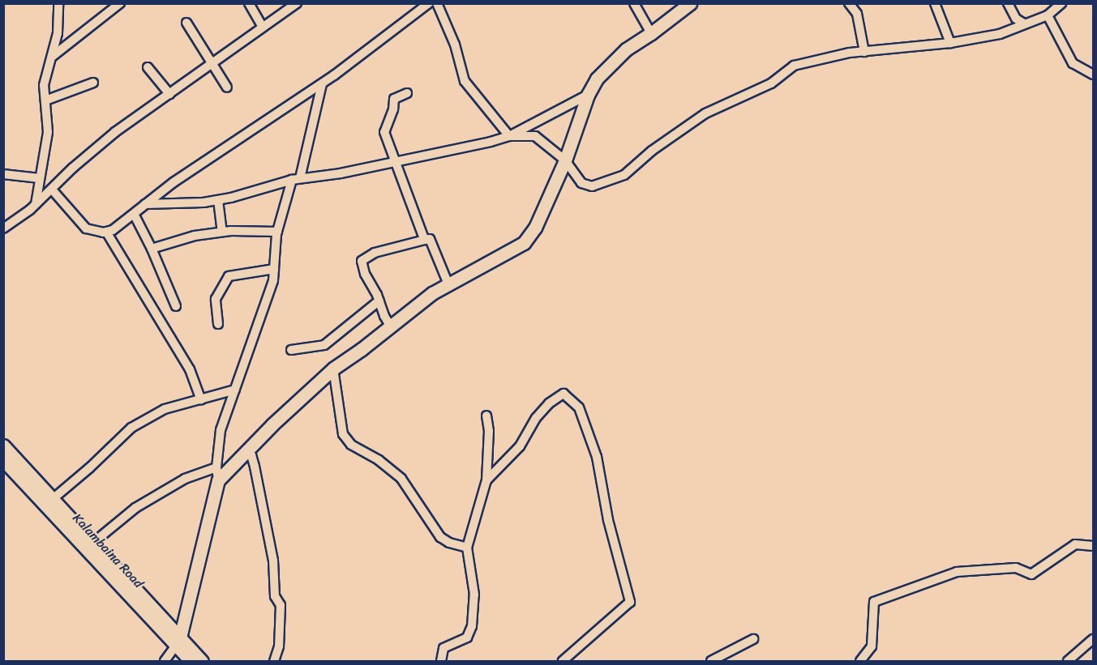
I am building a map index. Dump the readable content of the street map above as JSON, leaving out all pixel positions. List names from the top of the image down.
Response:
{
  "streets": {
    "street": ["Kalambaina Road"]
  }
}
